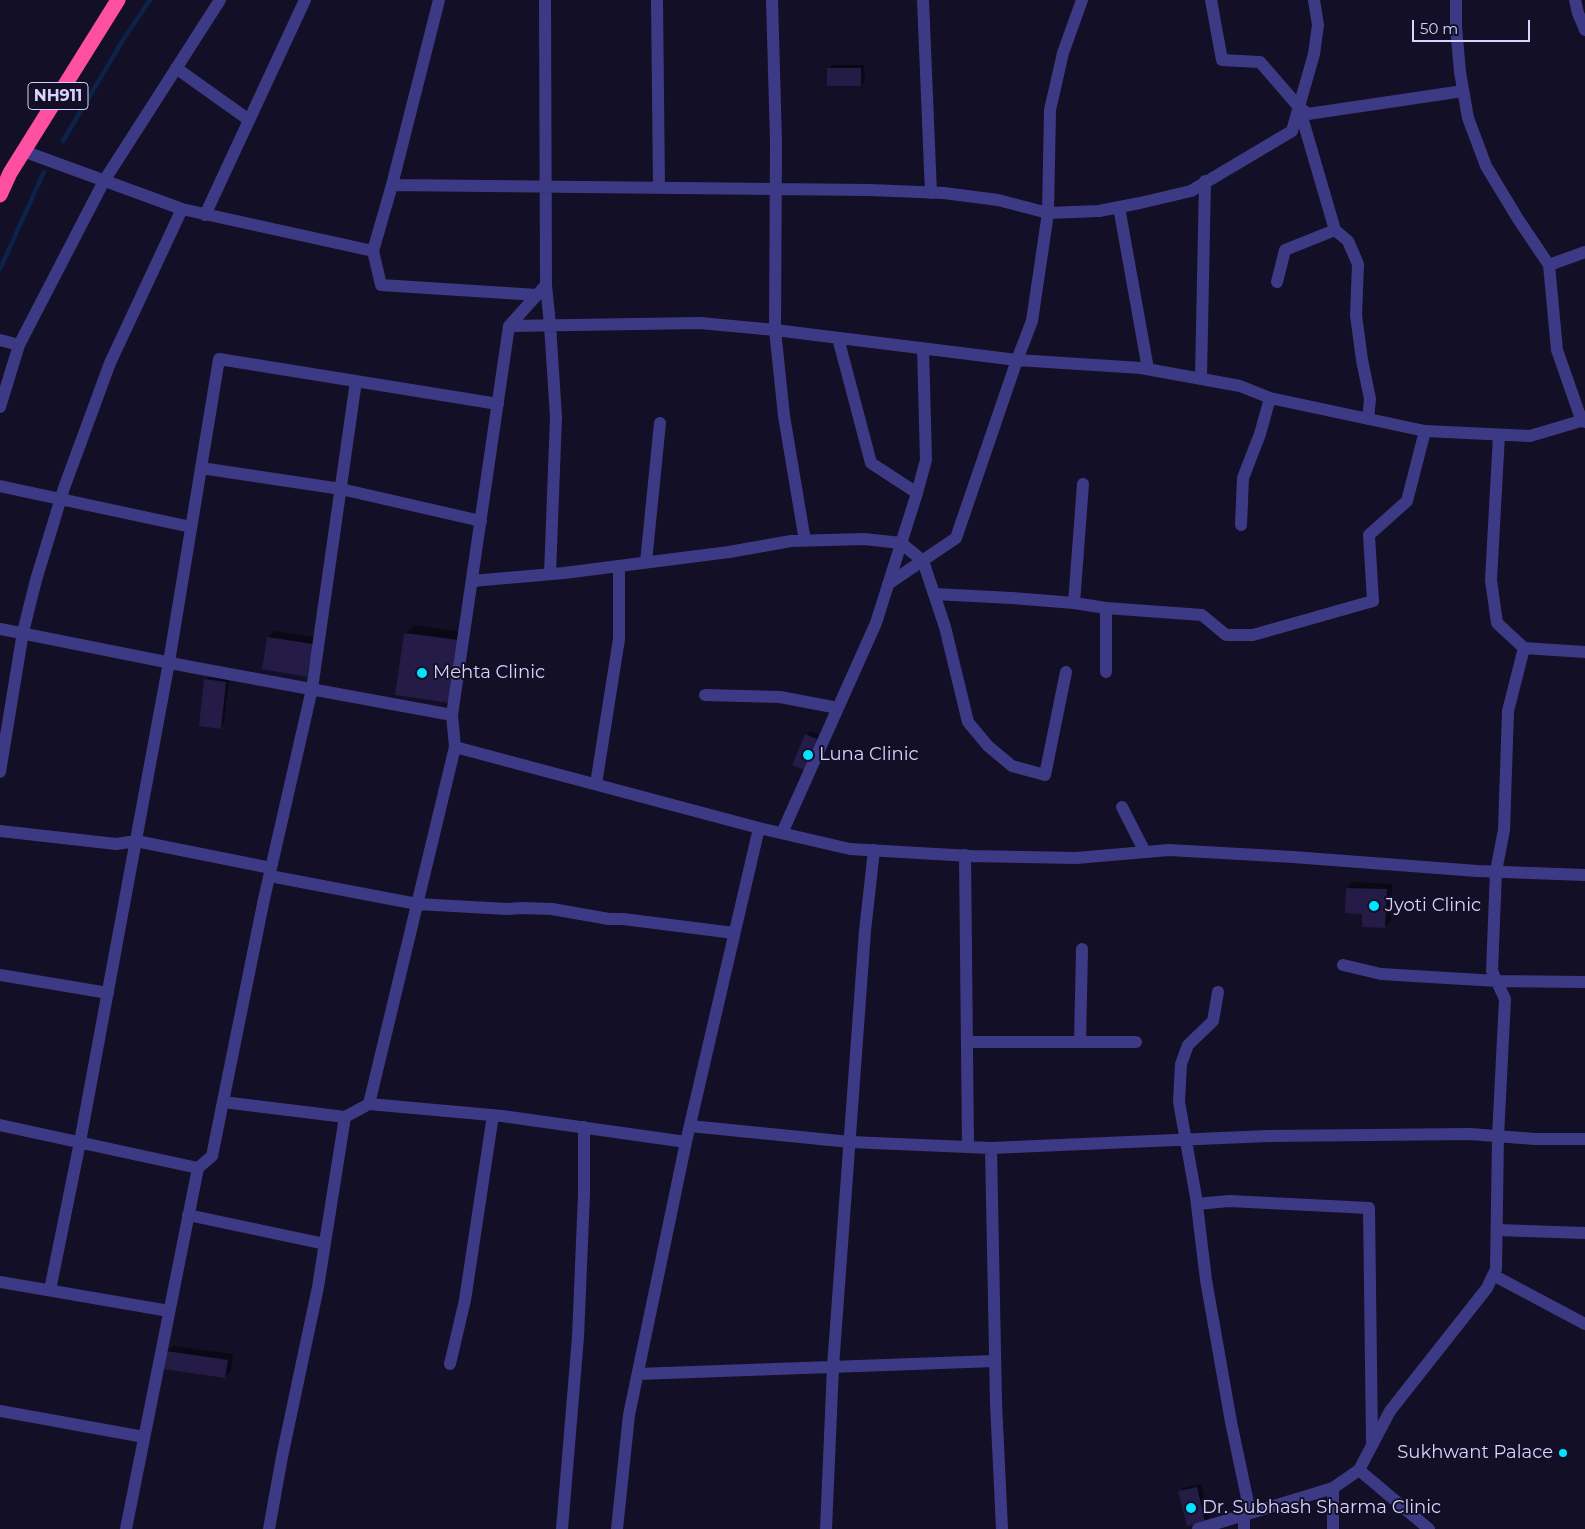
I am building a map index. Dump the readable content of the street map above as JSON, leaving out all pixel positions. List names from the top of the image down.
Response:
{
  "streets": {
    "highway": ["NH911"]
  },
  "places": [
    "Mehta Clinic",
    "Luna Clinic",
    "Jyoti Clinic",
    "Sukhwant Palace",
    "Dr. Subhash Sharma Clinic"
  ],
  "scale_bar": "50 m"
}
